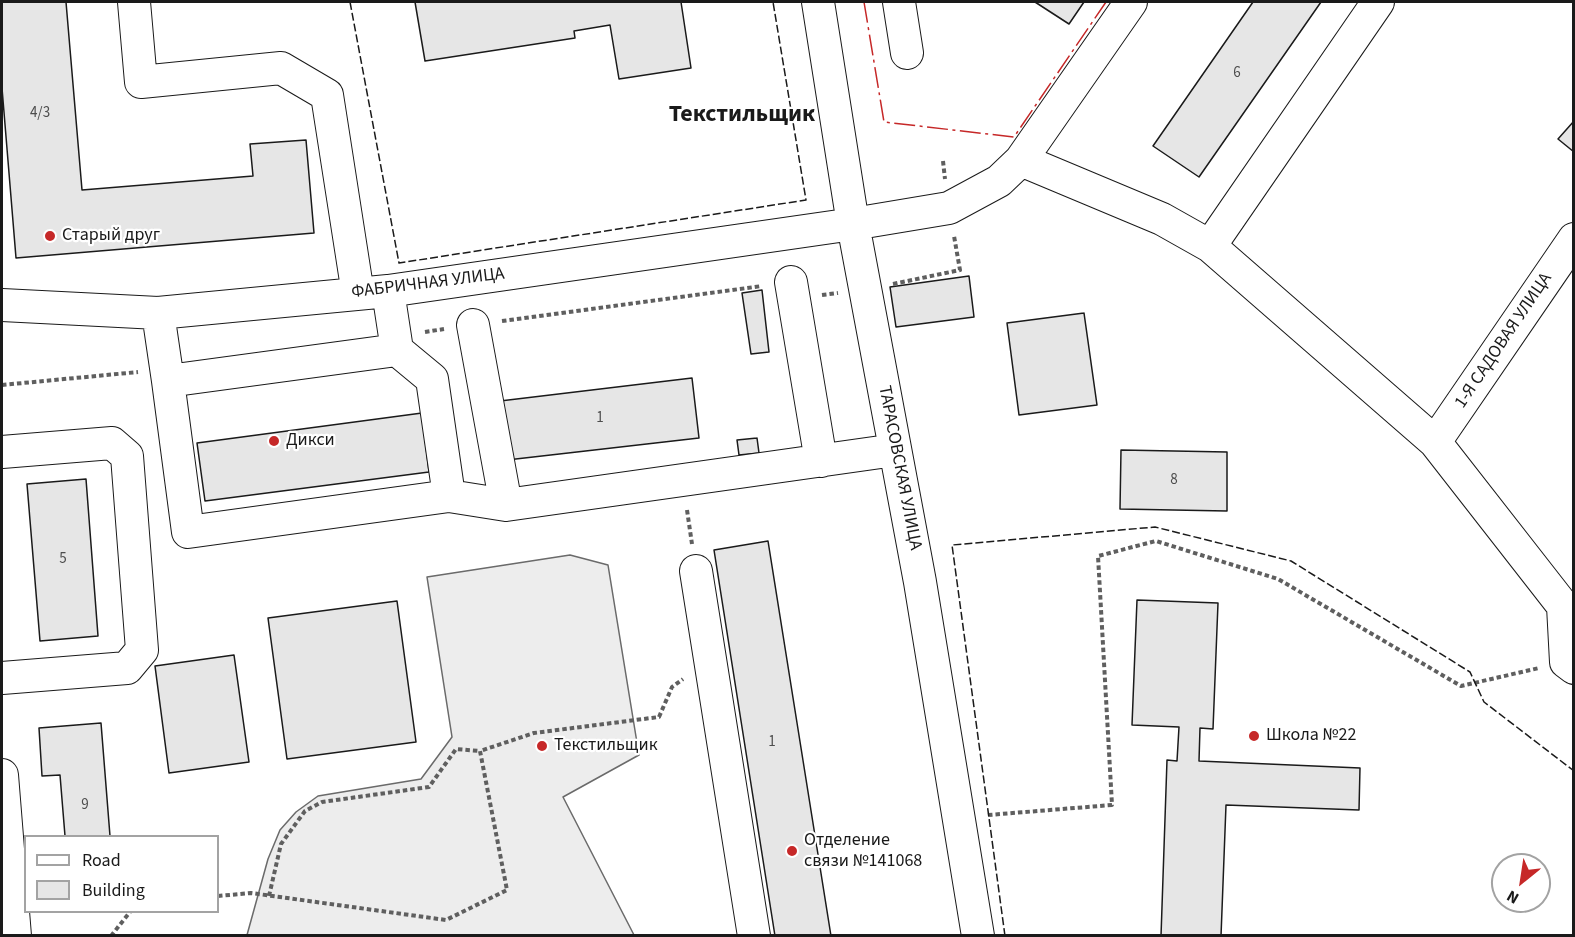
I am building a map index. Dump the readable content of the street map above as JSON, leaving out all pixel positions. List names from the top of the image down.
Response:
{
  "streets": {
    "street": ["ФАБРИЧНАЯ УЛИЦА", "1-Я САДОВАЯ УЛИЦА", "ТАРАСОВСКАЯ УЛИЦА"]
  },
  "crossings": [
    ["ФАБРИЧНАЯ УЛИЦА", "ТАРАСОВСКАЯ УЛИЦА"]
  ],
  "districts": ["Текстильщик"],
  "places": [
    "Старый друг",
    "Дикси",
    "Школа №22",
    "Текстильщик",
    "Отделение связи №141068"
  ],
  "house_numbers": [
    "6",
    "4/3",
    "1",
    "8",
    "5",
    "1",
    "9"
  ],
  "legend": ["Road", "Building"],
  "north": "bottom left"
}
